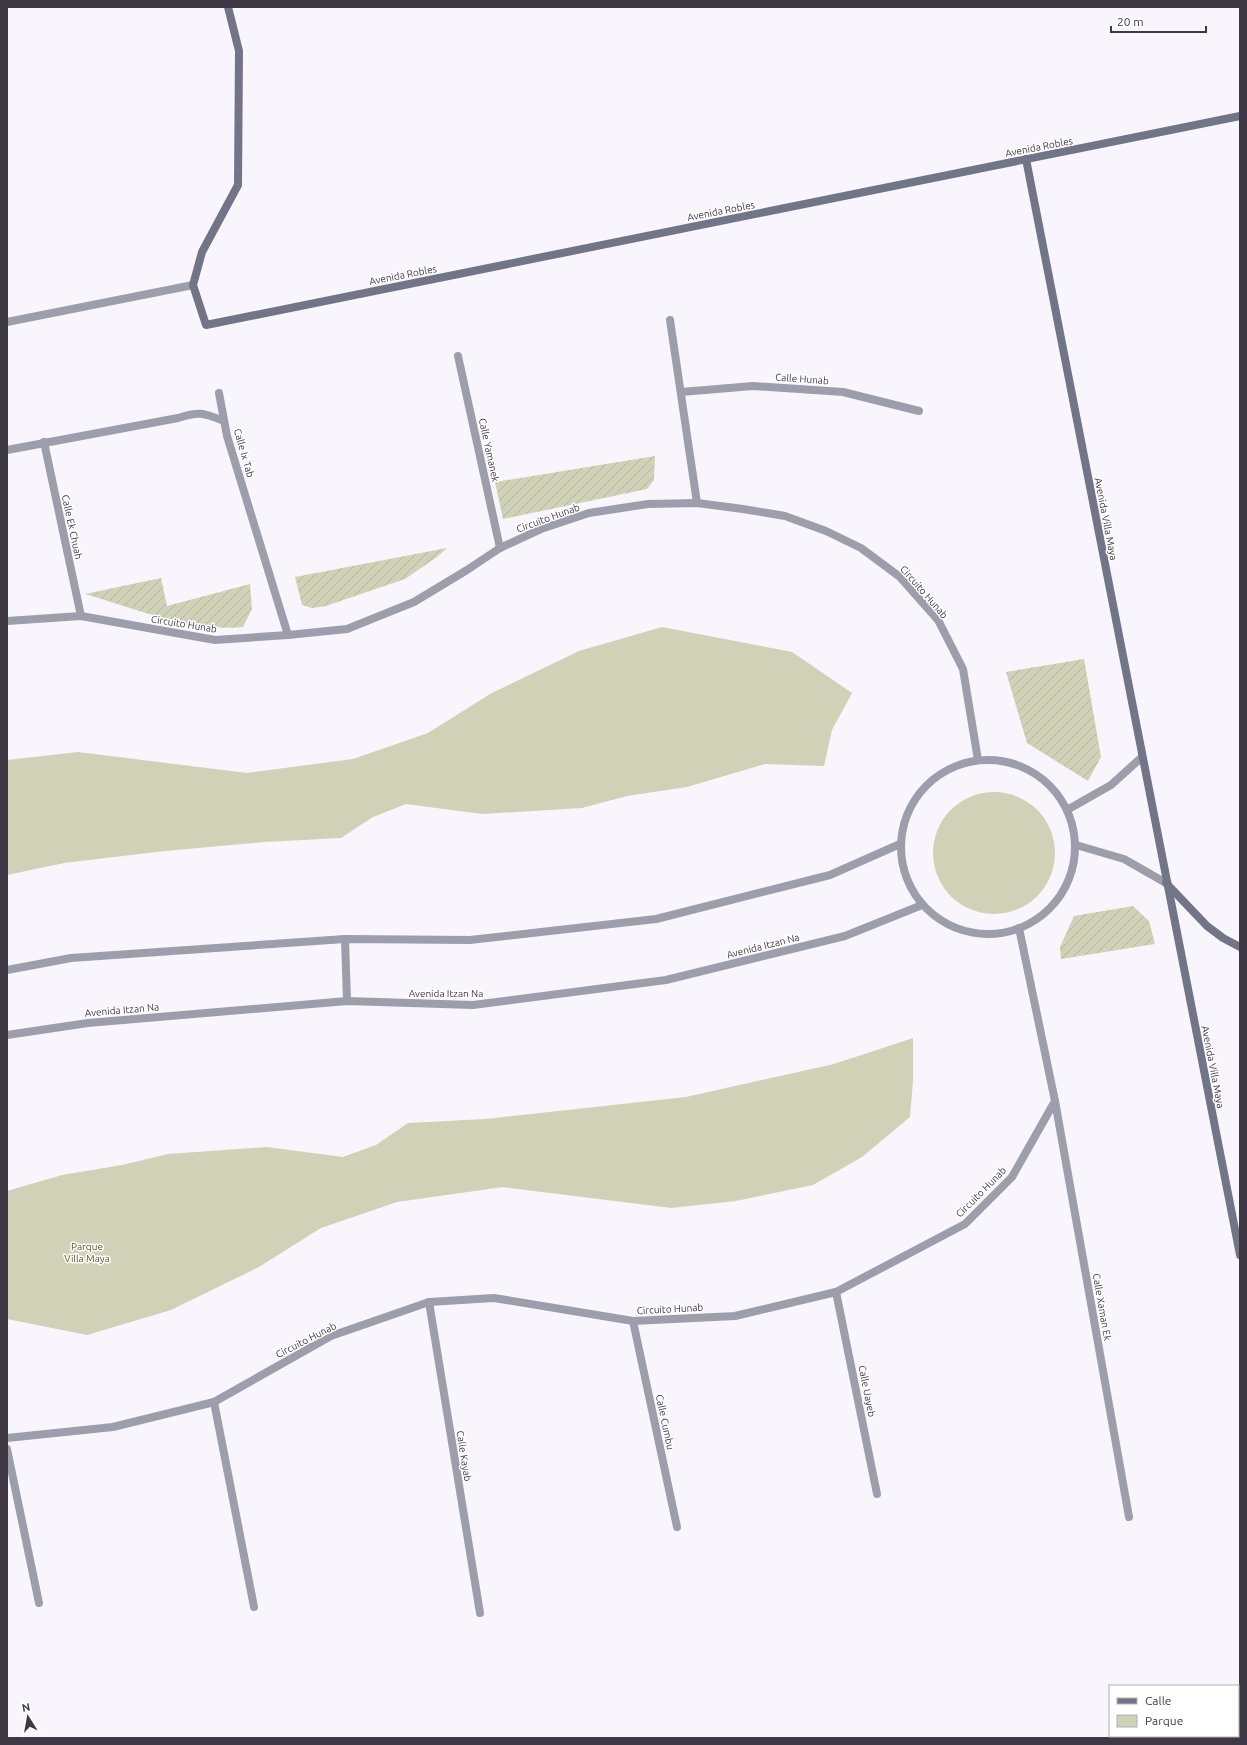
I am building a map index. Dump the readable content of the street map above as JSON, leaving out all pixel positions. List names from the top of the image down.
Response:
{
  "streets": {
    "main road": ["Avenida Robles", "Avenida Villa Maya"],
    "street": [
      "Calle Hunab",
      "Calle Yamanek",
      "Calle Ix Tab",
      "Circuito Hunab",
      "Calle Ek Chuah",
      "Avenida Itzan Na",
      "Calle Xaman Ek",
      "Calle Uayeb",
      "Calle Cumbu",
      "Calle Kayab"
    ]
  },
  "crossings": [
    ["Avenida Robles", "Avenida Villa Maya"],
    ["Calle Yamanek", "Circuito Hunab"],
    ["Calle Ix Tab", "Circuito Hunab"],
    ["Calle Ix Tab", "Calle Ek Chuah"],
    ["Circuito Hunab", "Calle Ek Chuah"],
    ["Circuito Hunab", "Calle Xaman Ek"],
    ["Circuito Hunab", "Calle Uayeb"],
    ["Circuito Hunab", "Calle Cumbu"],
    ["Circuito Hunab", "Calle Kayab"]
  ],
  "parks": ["Parque Villa Maya"],
  "legend": ["Calle", "Parque"],
  "scale_bar": "20 m",
  "north": "top"
}
